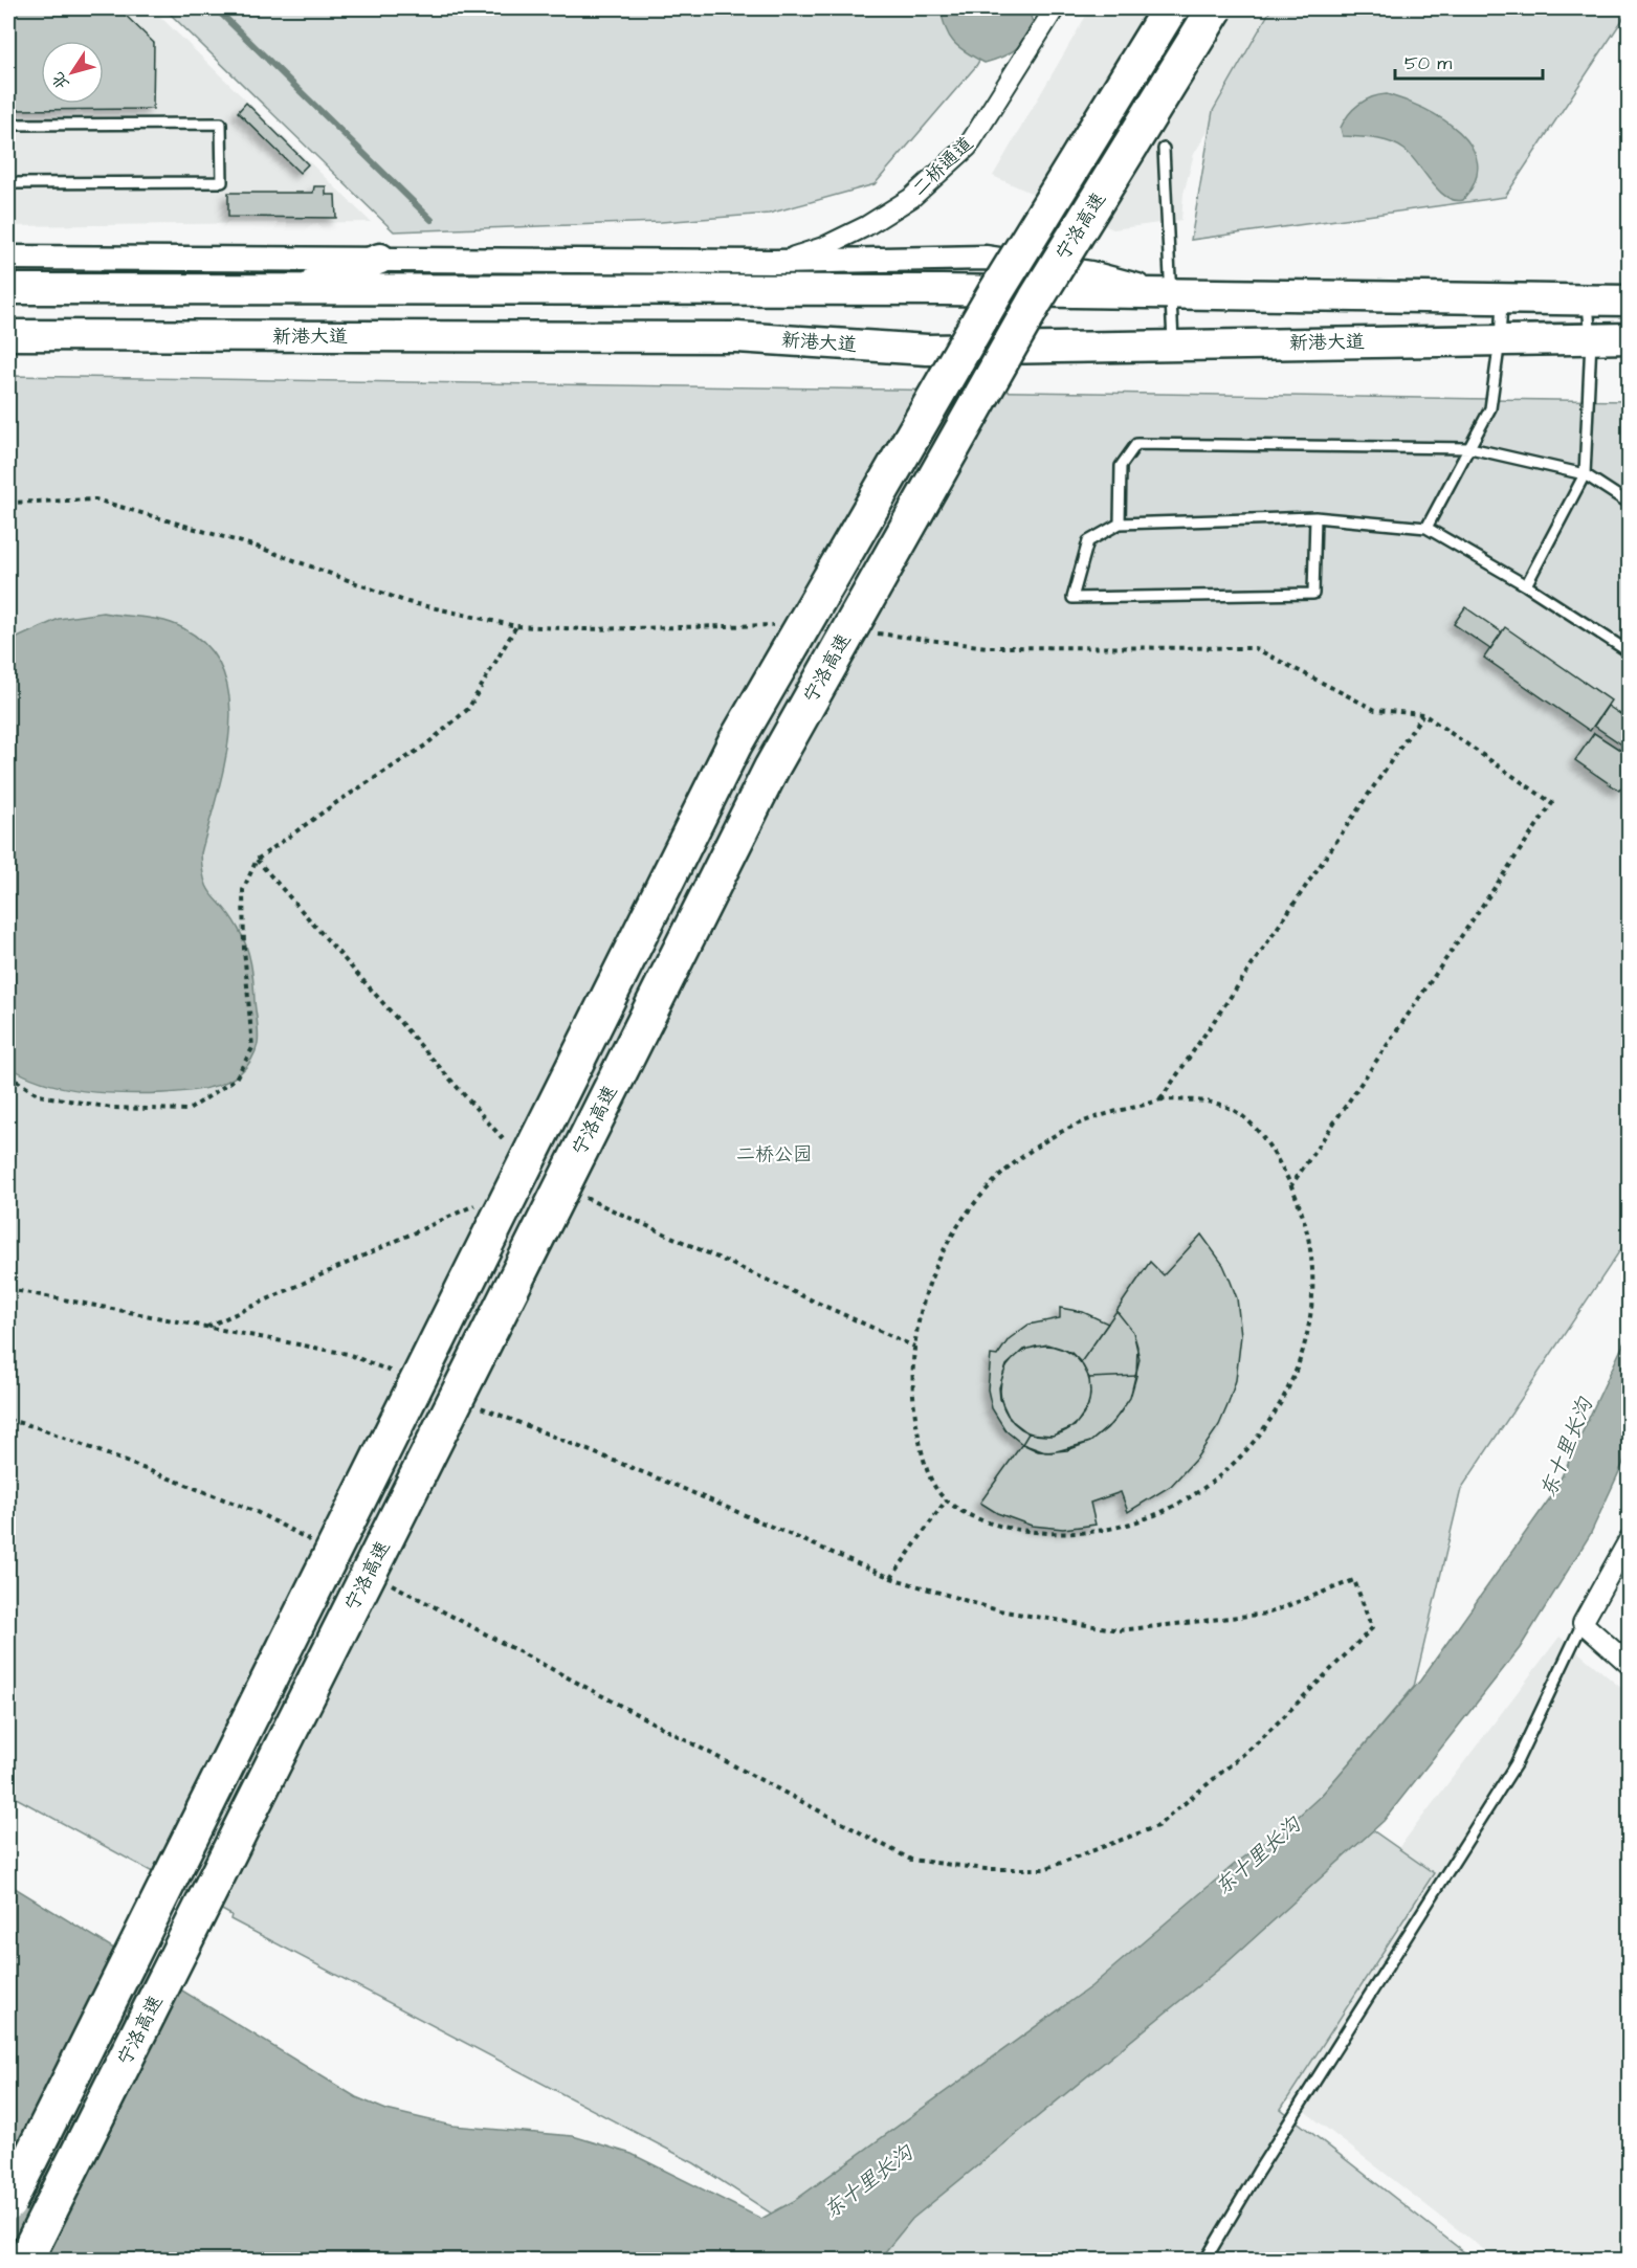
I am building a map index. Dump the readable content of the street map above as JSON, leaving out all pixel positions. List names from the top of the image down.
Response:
{
  "streets": {
    "highway": ["宁洛高速"],
    "main road": ["新港大道"],
    "street": ["二桥通道"]
  },
  "water": ["东十里长沟"],
  "parks": ["二桥公园"],
  "scale_bar": "50 m",
  "north": "bottom left"
}
